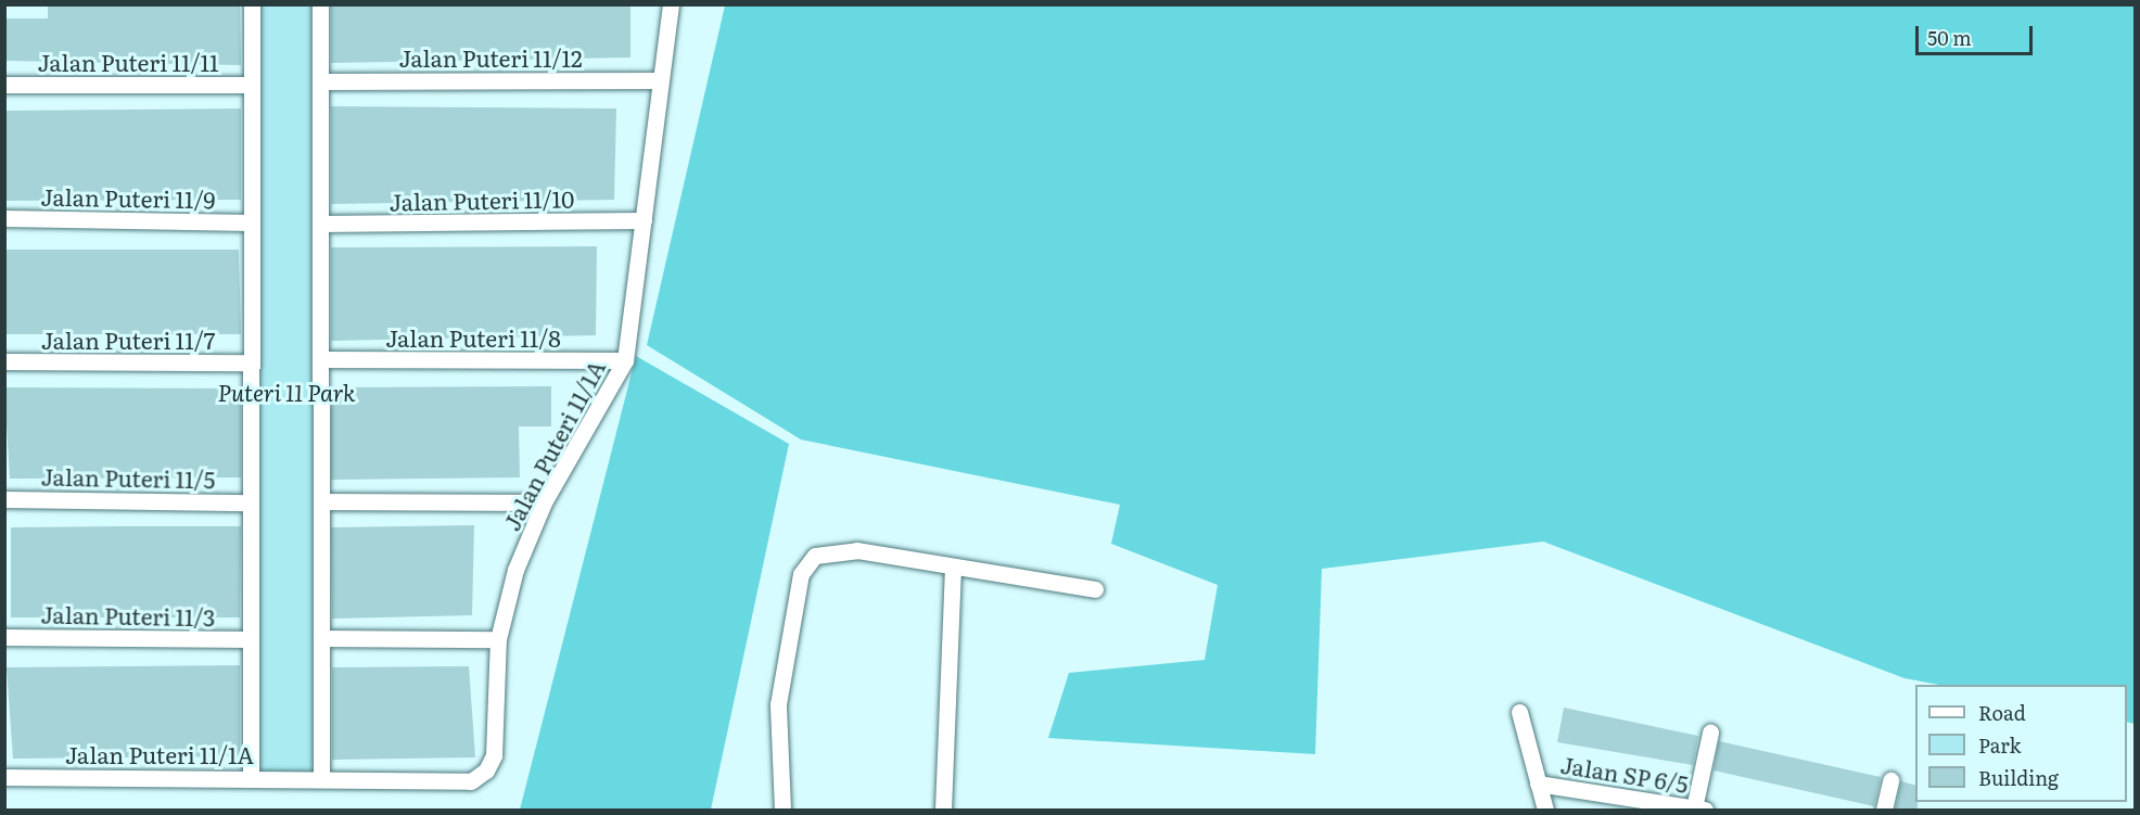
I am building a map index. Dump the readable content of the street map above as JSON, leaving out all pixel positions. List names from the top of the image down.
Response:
{
  "streets": {
    "street": [
      "Jalan Puteri 11/12",
      "Jalan Puteri 11/11",
      "Jalan Puteri 11/9",
      "Jalan Puteri 11/10",
      "Jalan Puteri 11/8",
      "Jalan Puteri 11/7",
      "Jalan Puteri 11/1A",
      "Jalan Puteri 11/5",
      "Jalan Puteri 11/3",
      "Jalan SP 6/5"
    ]
  },
  "crossings": [
    ["Jalan Puteri 11/12", "Jalan Puteri 11/1A"],
    ["Jalan Puteri 11/10", "Jalan Puteri 11/1A"],
    ["Jalan Puteri 11/8", "Jalan Puteri 11/1A"]
  ],
  "parks": ["Puteri 11 Park"],
  "legend": ["Road", "Park", "Building"],
  "scale_bar": "50 m"
}
